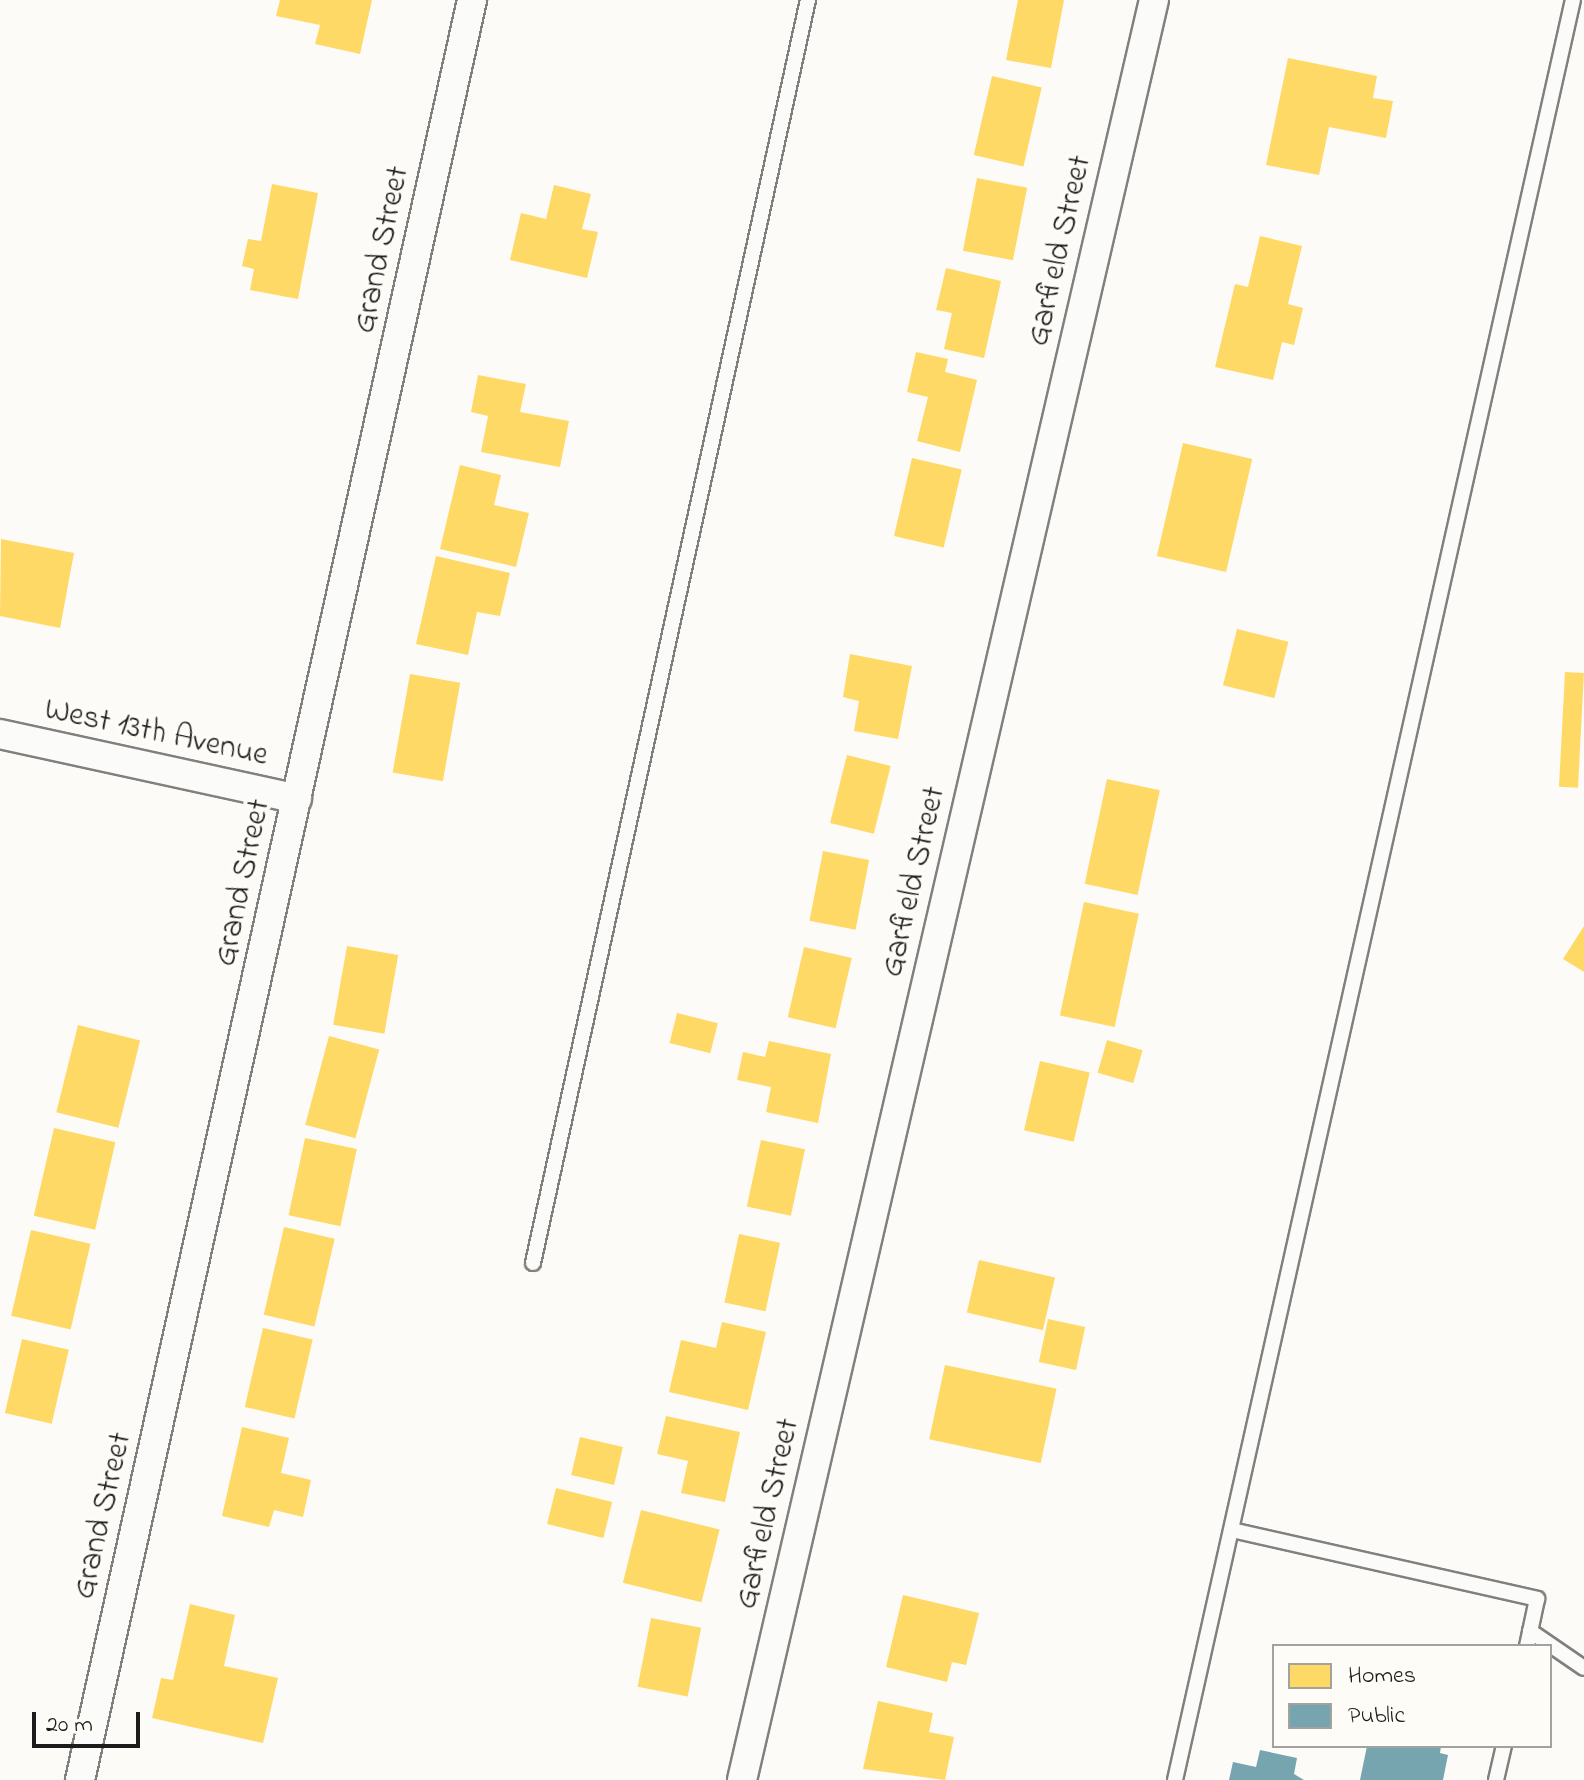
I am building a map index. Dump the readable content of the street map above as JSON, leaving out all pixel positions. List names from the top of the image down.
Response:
{
  "streets": {
    "street": ["Grand Street", "Garfield Street", "West 13th Avenue"]
  },
  "crossings": [
    ["Grand Street", "West 13th Avenue"]
  ],
  "legend": ["Homes", "Public"],
  "scale_bar": "20 m"
}
